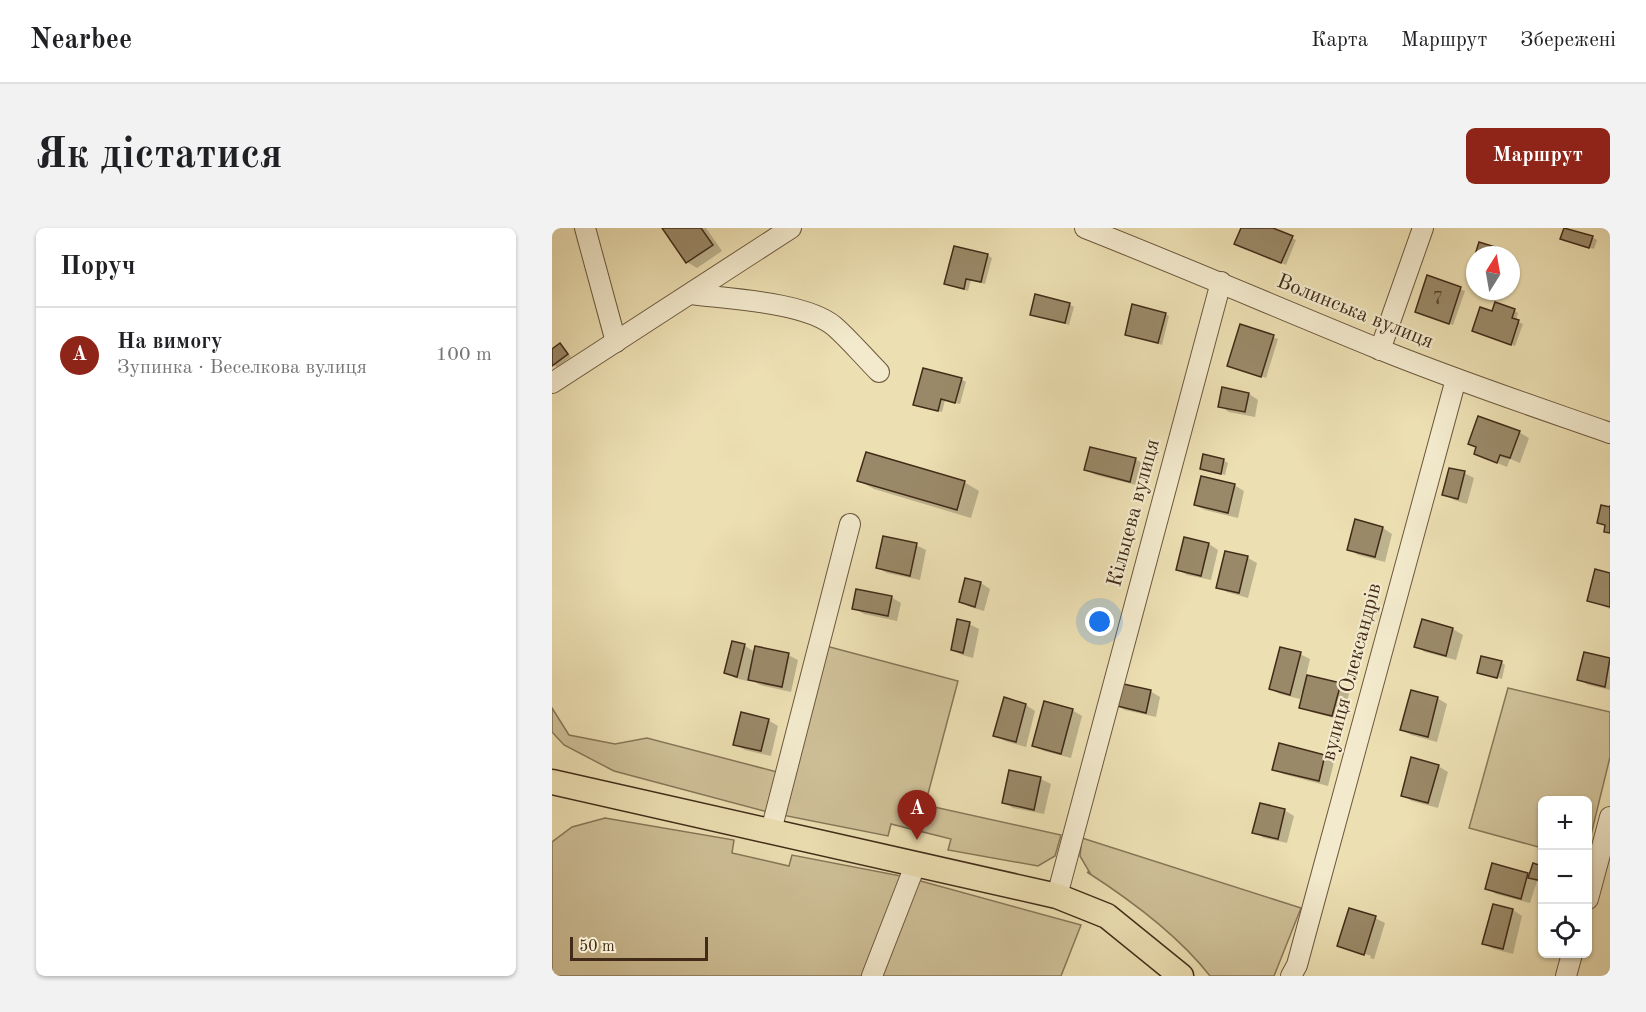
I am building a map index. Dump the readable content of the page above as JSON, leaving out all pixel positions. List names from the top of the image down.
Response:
{
  "streets": {
    "street": ["Волинська вулиця", "Кільцева вулиця", "вулиця Олександрів"]
  },
  "crossings": [
    ["Волинська вулиця", "Кільцева вулиця"],
    ["Волинська вулиця", "вулиця Олександрів"]
  ],
  "house_numbers": ["7"],
  "scale_bar": "50 m",
  "north": "top",
  "page": {
    "header": "Nearbee",
    "nav": ["Карта", "Маршрут", "Збережені"],
    "buttons": "Маршрут",
    "title": "Як дістатися",
    "heading": "Поруч",
    "list": [
      {
        "mark": "A",
        "name": "На вимогу",
        "note": "Зупинка · Веселкова вулиця",
        "value": "100 m"
      }
    ],
    "pins": "A",
    "map_buttons": ["+", "−"],
    "scale": "50 m"
  }
}
